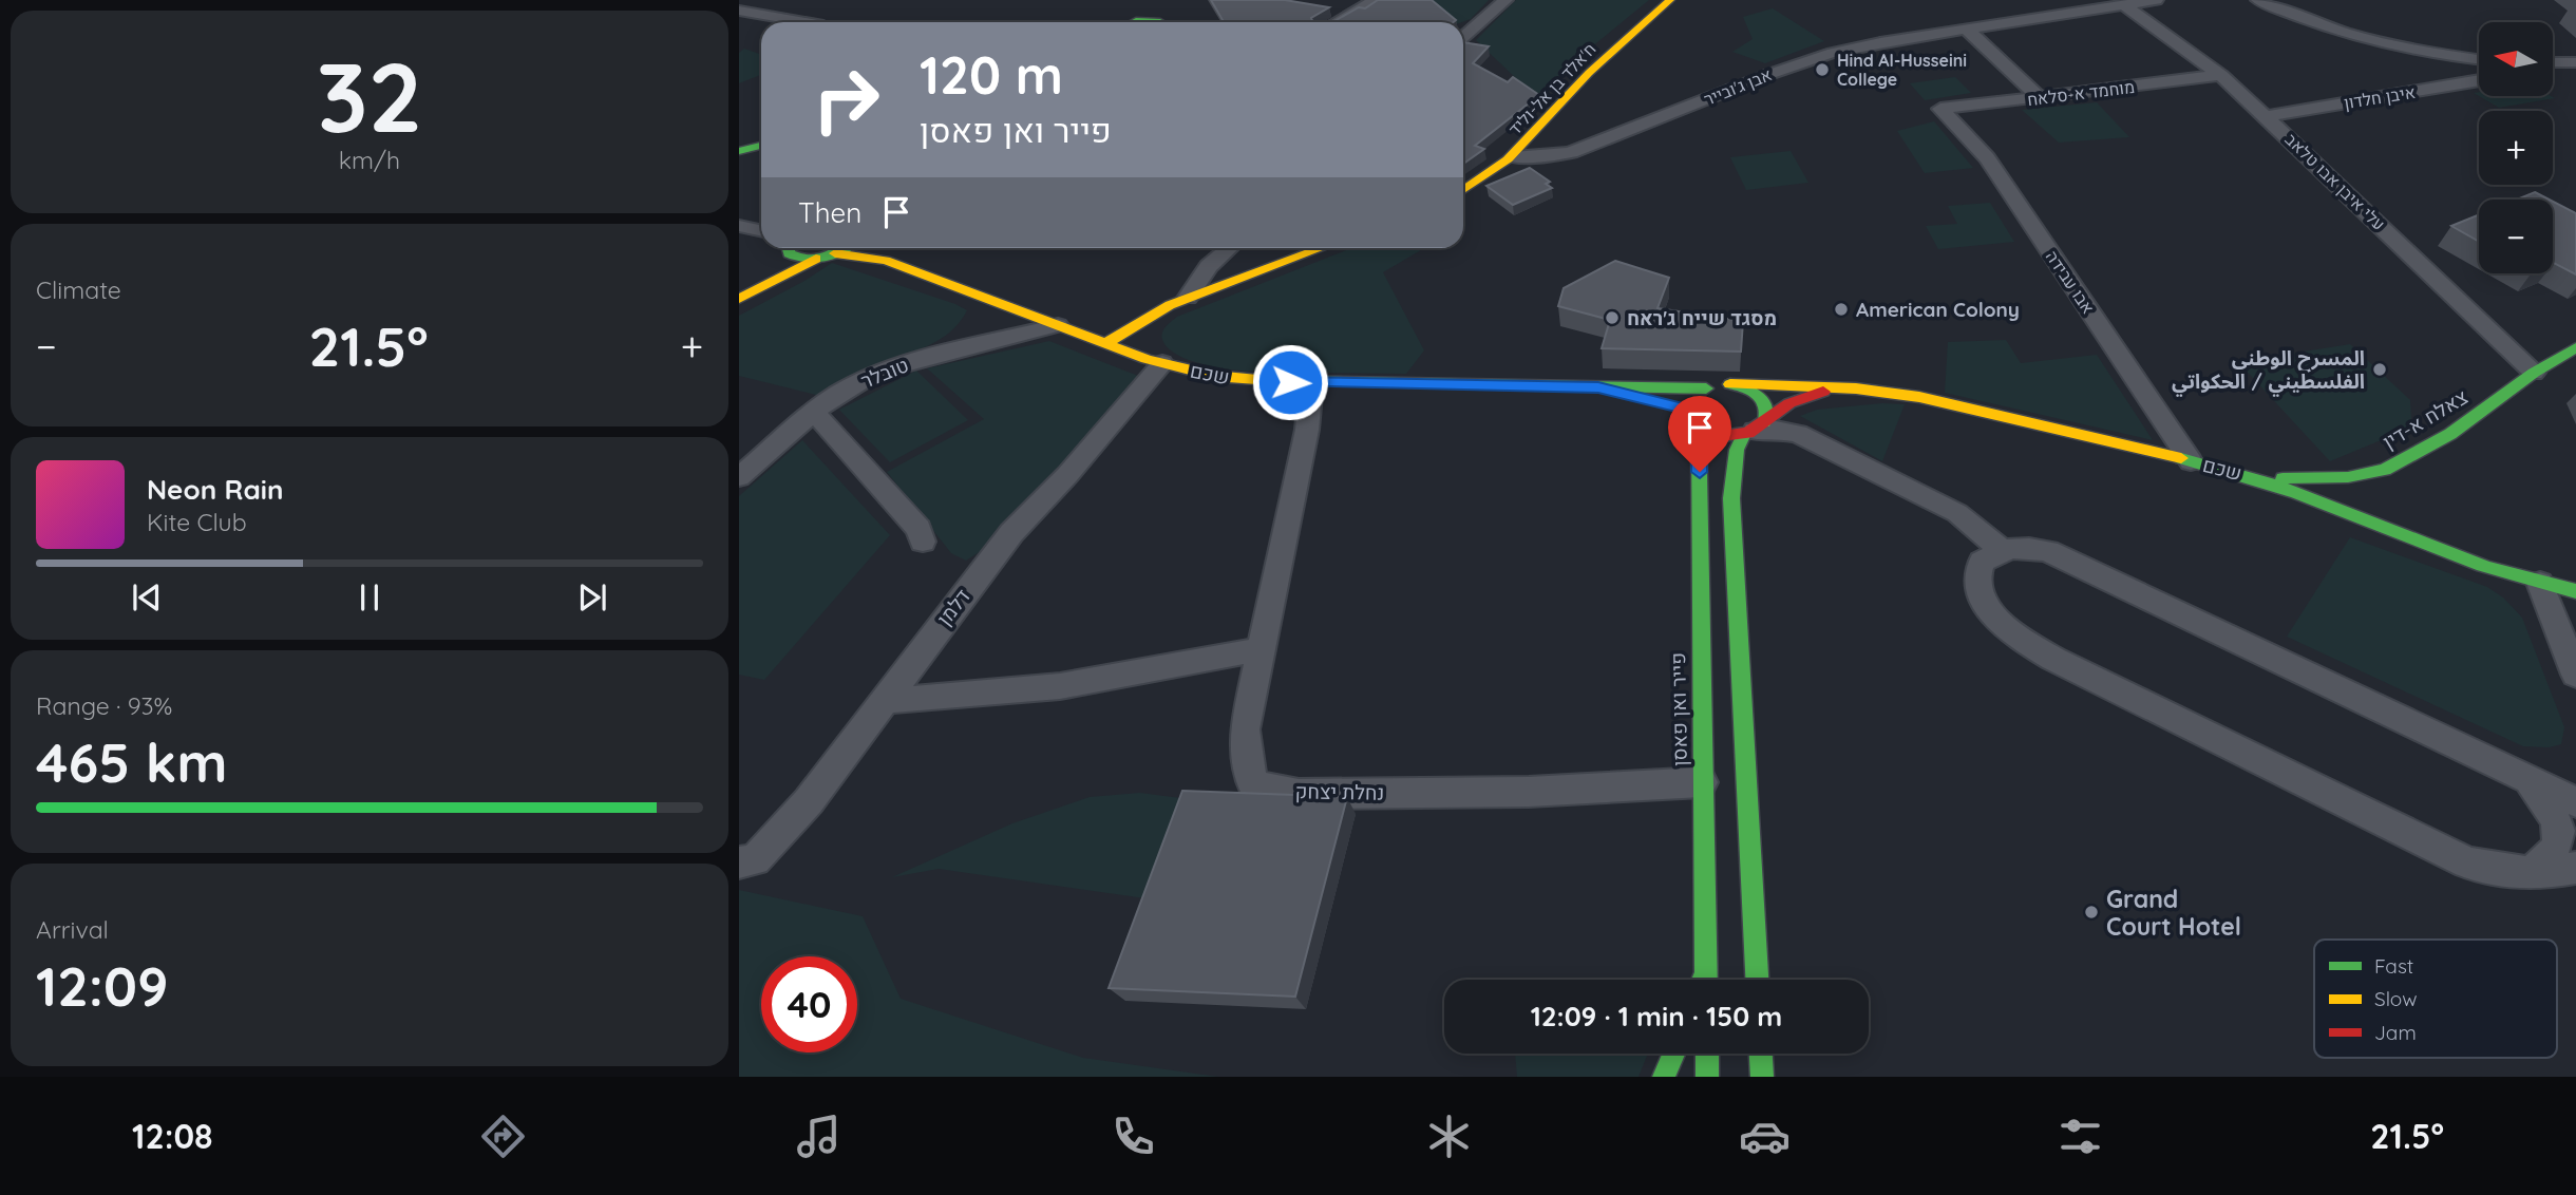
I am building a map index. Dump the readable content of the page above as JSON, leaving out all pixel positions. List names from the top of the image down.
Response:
{
  "streets": {
    "main road": [
      "ח'אלד בן אל-וליד",
      "שכם",
      "צאלח א-דין",
      "פייר ואן פאסן"
    ],
    "street": [
      "אבן ג'ובייר",
      "מוחמד א-סלאח",
      "איבן חלדון",
      "עלי איבן אבו טלאב",
      "אבו עבידה",
      "טובלר",
      "דלמן",
      "נחלת יצחק"
    ]
  },
  "crossings": [
    ["אבן ג'ובייר", "ח'אלד בן אל-וליד"],
    ["אבן ג'ובייר", "עלי איבן אבו טלאב"],
    ["מוחמד א-סלאח", "עלי איבן אבו טלאב"],
    ["מוחמד א-סלאח", "אבו עבידה"],
    ["איבן חלדון", "עלי איבן אבו טלאב"],
    ["עלי איבן אבו טלאב", "צאלח א-דין"],
    ["אבו עבידה", "שכם"],
    ["טובלר", "שכם"],
    ["שכם", "צאלח א-דין"],
    ["שכם", "דלמן"],
    ["שכם", "פייר ואן פאסן"],
    ["שכם", "נחלת יצחק"],
    ["פייר ואן פאסן", "נחלת יצחק"]
  ],
  "places": [
    "Hind Al-Husseini College",
    "American Colony",
    "מסגד שייח ג'ראח",
    "المسرح الوطني الفلسطيني / الحكواتي",
    "Grand Court Hotel"
  ],
  "legend": ["Fast", "Slow", "Jam"],
  "north": "left",
  "page": {
    "tile": [
      ["32", "km/h"],
      "Climate",
      ["Range · 93%", "465 km"],
      ["Arrival", "12:09"]
    ],
    "map_buttons": ["+", "−"],
    "turn": ["120 m", "פייר ואן פאסן"],
    "then": "Then",
    "heat": ["−", "21.5°", "+"],
    "song": ["Neon Rain", "Kite Club"],
    "limit": "40",
    "trip": "12:09 · 1 min · 150 m",
    "tabs": ["12:08", "21.5°"]
  }
}
